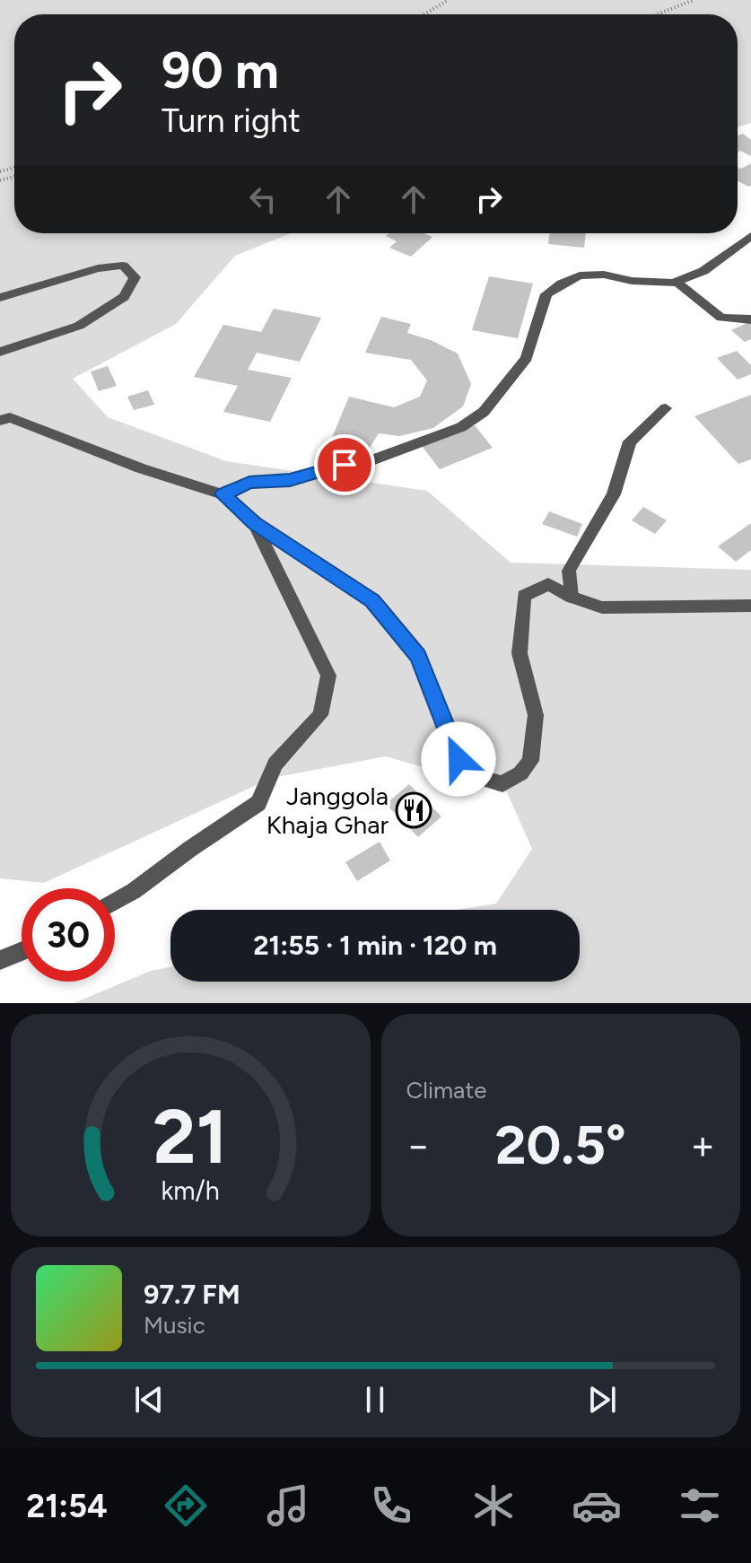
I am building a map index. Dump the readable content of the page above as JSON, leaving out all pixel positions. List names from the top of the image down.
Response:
{
  "places": {
    "restaurant": ["Janggola Khaja Ghar"]
  },
  "page": {
    "turn": ["90 m", "Turn right"],
    "limit": "30",
    "trip": "21:55 · 1 min · 120 m",
    "tile": "Climate",
    "heat": ["−", "20.5°", "+"],
    "song": ["97.7 FM", "Music"],
    "tabs": "21:54",
    "gauge": ["21", "km/h"]
  }
}
